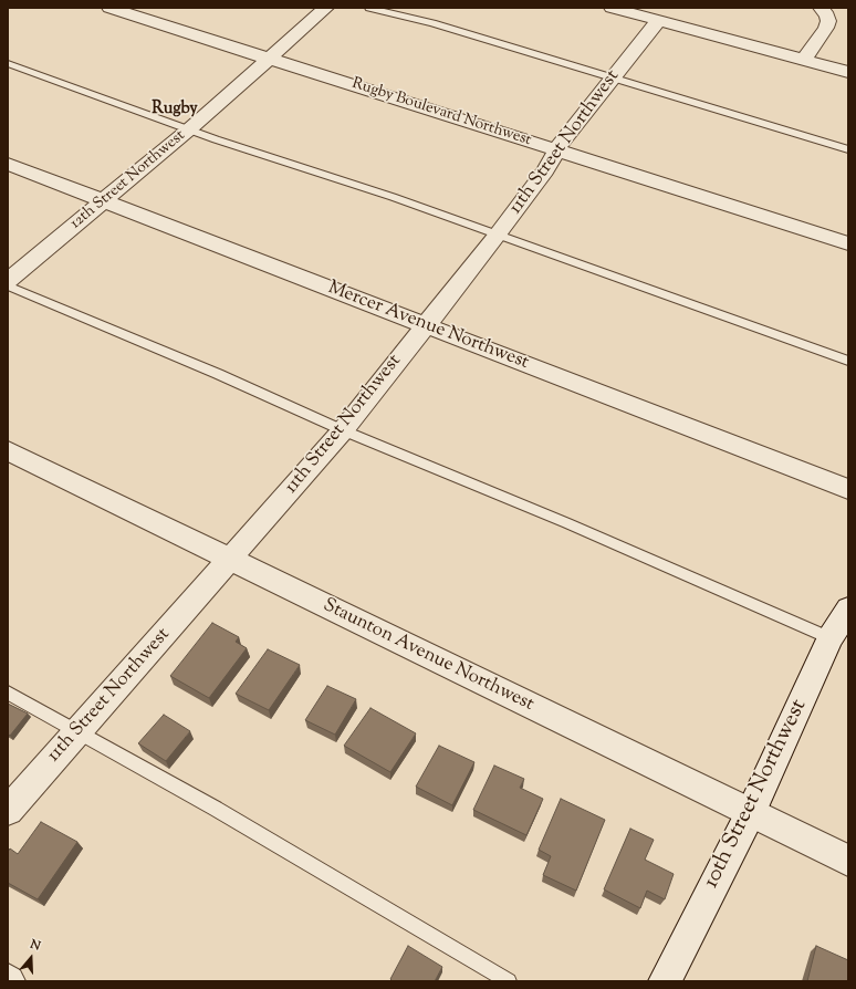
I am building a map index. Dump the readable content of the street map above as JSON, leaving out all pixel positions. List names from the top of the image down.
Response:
{
  "streets": {
    "street": [
      "Rugby Boulevard Northwest",
      "11th Street Northwest",
      "12th Street Northwest",
      "Mercer Avenue Northwest",
      "Staunton Avenue Northwest",
      "10th Street Northwest"
    ]
  },
  "crossings": [
    ["Rugby Boulevard Northwest", "11th Street Northwest"],
    ["Rugby Boulevard Northwest", "12th Street Northwest"],
    ["11th Street Northwest", "Mercer Avenue Northwest"],
    ["11th Street Northwest", "Staunton Avenue Northwest"],
    ["12th Street Northwest", "Mercer Avenue Northwest"],
    ["Staunton Avenue Northwest", "10th Street Northwest"]
  ],
  "districts": ["Rugby"],
  "north": "top"
}
